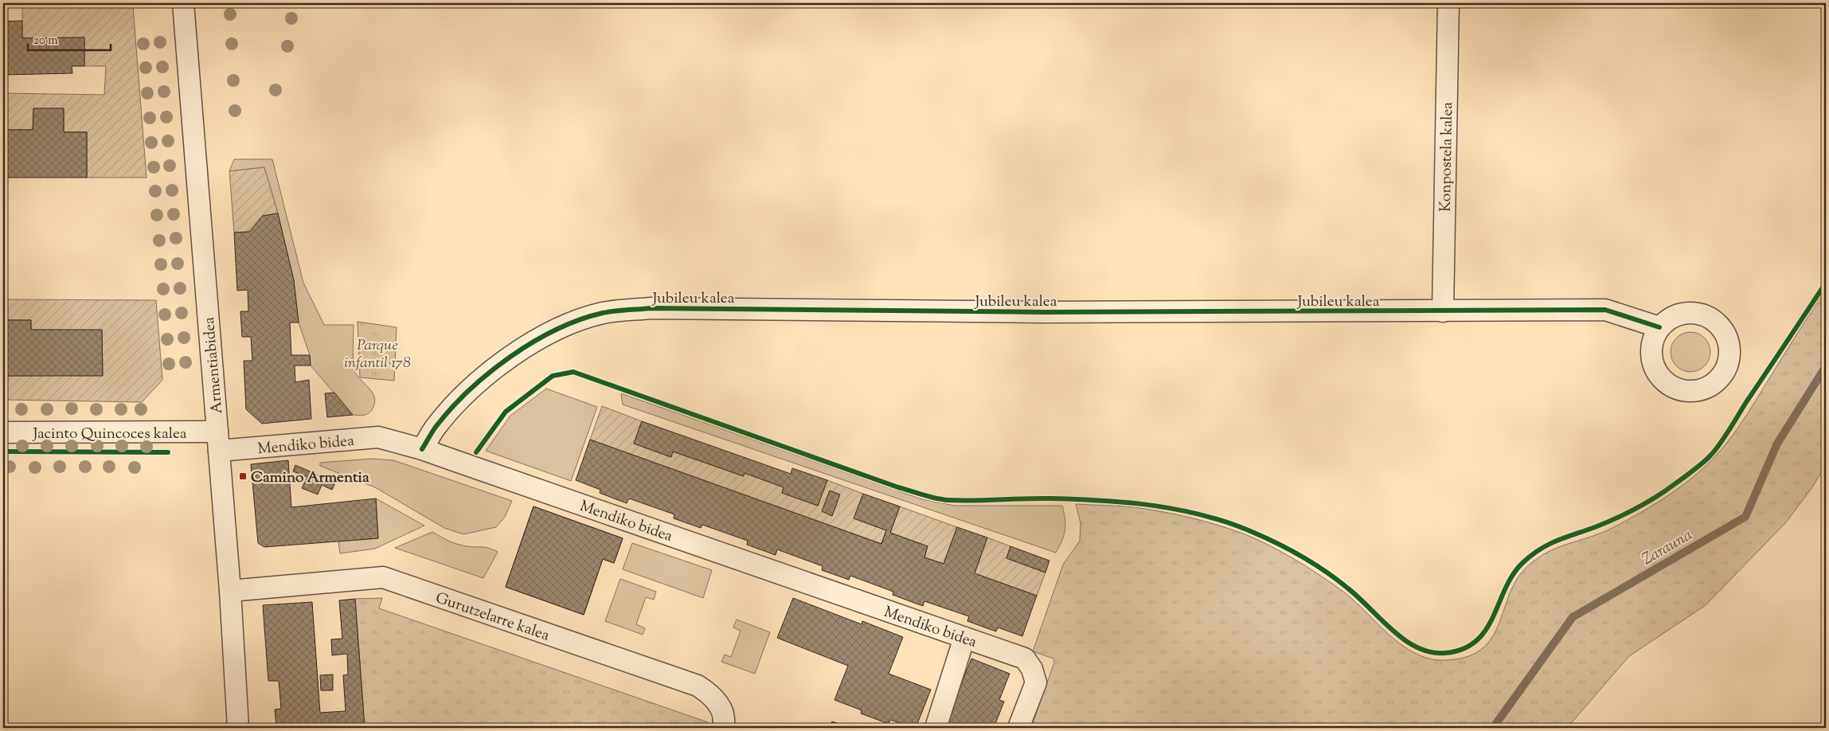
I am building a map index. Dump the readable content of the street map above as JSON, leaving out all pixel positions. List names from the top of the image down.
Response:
{
  "streets": {
    "street": [
      "Konpostela kalea",
      "Jubileu kalea",
      "Armentiabidea",
      "Jacinto Quincoces kalea",
      "Mendiko bidea",
      "Gurutzelarre kalea"
    ]
  },
  "crossings": [
    ["Konpostela kalea", "Jubileu kalea"],
    ["Jubileu kalea", "Mendiko bidea"],
    ["Armentiabidea", "Jacinto Quincoces kalea"],
    ["Armentiabidea", "Mendiko bidea"],
    ["Armentiabidea", "Gurutzelarre kalea"],
    ["Jacinto Quincoces kalea", "Mendiko bidea"]
  ],
  "water": ["Zarauna"],
  "parks": ["Parque infantil 178"],
  "places": {
    "transit": ["Camino Armentia"]
  },
  "scale_bar": "20 m"
}
